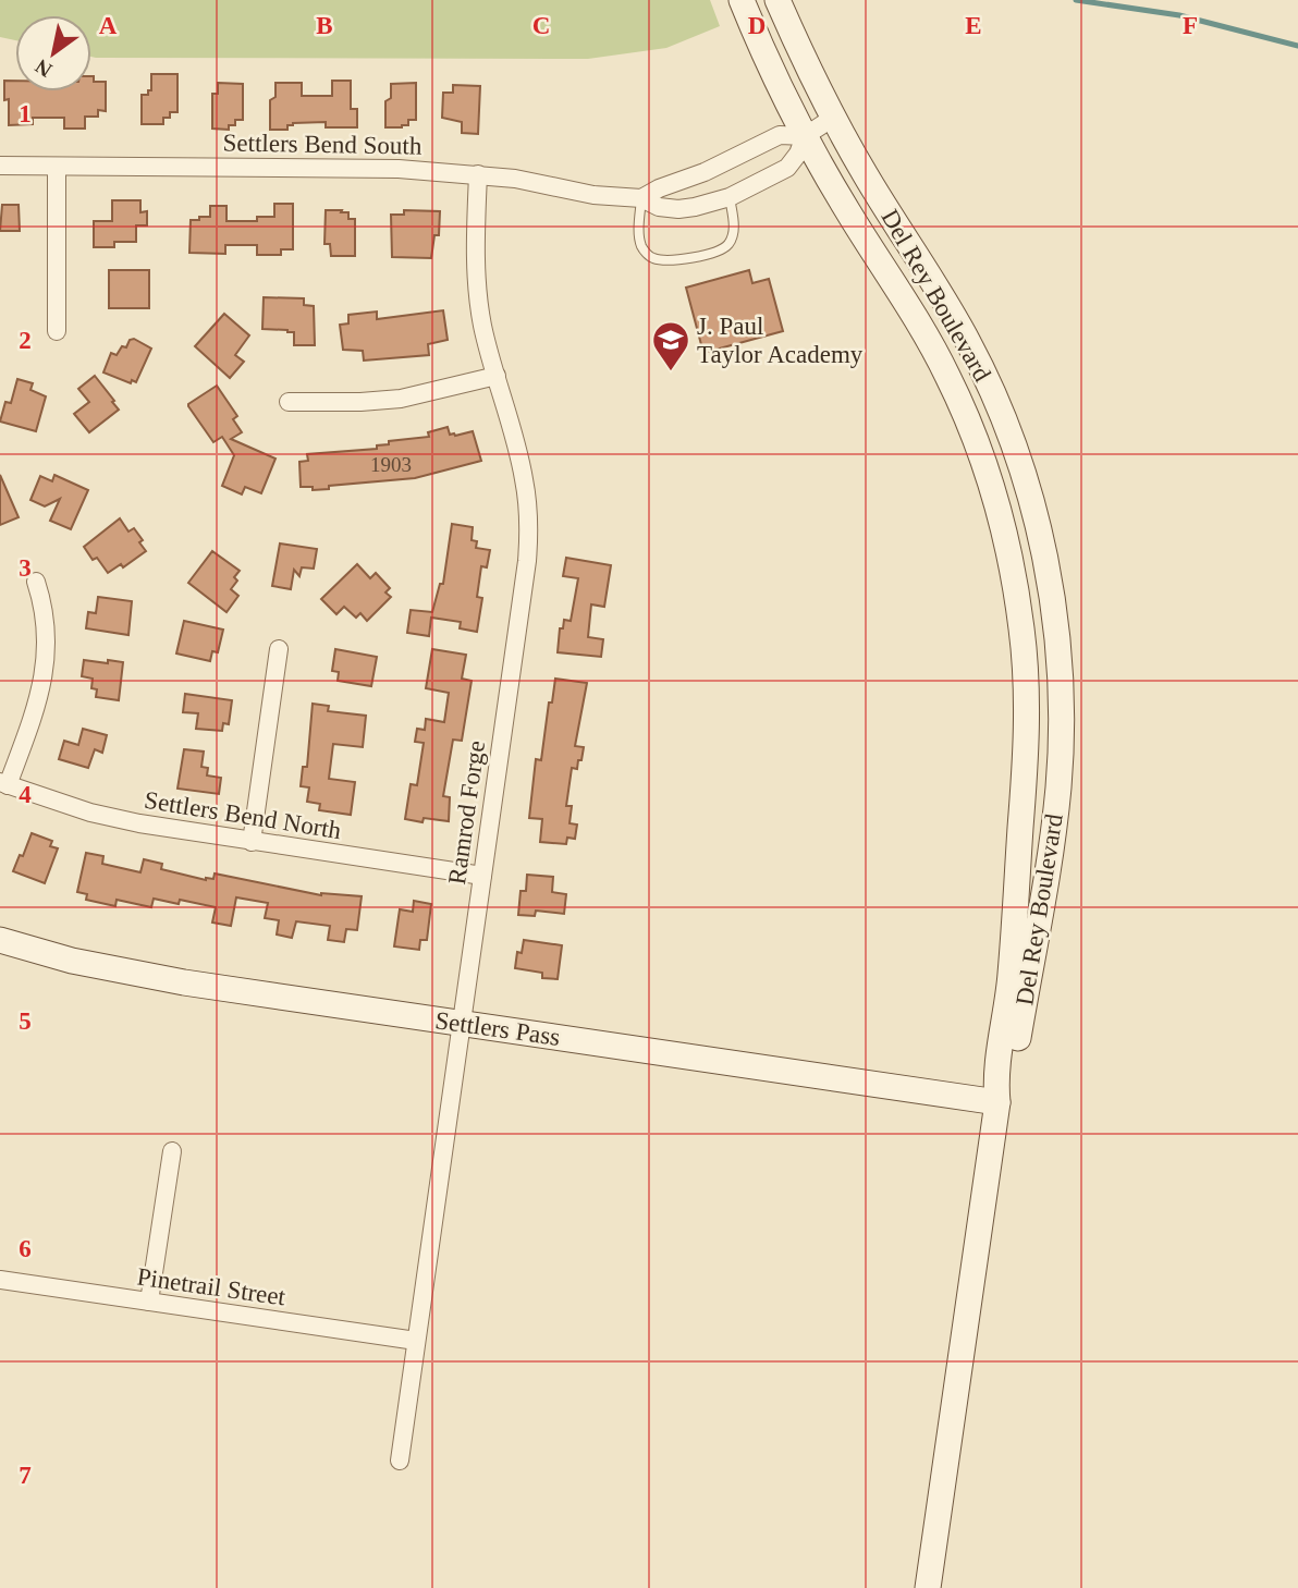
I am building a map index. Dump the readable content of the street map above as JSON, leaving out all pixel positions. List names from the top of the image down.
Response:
{
  "streets": {
    "main road": ["Del Rey Boulevard", "Settlers Pass"],
    "street": [
      "Settlers Bend South",
      "Ramrod Forge",
      "Settlers Bend North",
      "Pinetrail Street"
    ]
  },
  "crossings": [
    ["Settlers Bend South", "Del Rey Boulevard"],
    ["Settlers Bend South", "Ramrod Forge"],
    ["Del Rey Boulevard", "Settlers Pass"],
    ["Ramrod Forge", "Settlers Bend North"],
    ["Ramrod Forge", "Settlers Pass"],
    ["Ramrod Forge", "Pinetrail Street"]
  ],
  "places": {
    "school or university": ["J. Paul Taylor Academy"]
  },
  "house_numbers": ["1903"],
  "north": "bottom left",
  "grid": {
    "columns": [
      "A",
      "B",
      "C",
      "D",
      "E",
      "F"
    ],
    "rows": [
      "1",
      "2",
      "3",
      "4",
      "5",
      "6",
      "7"
    ]
  }
}
